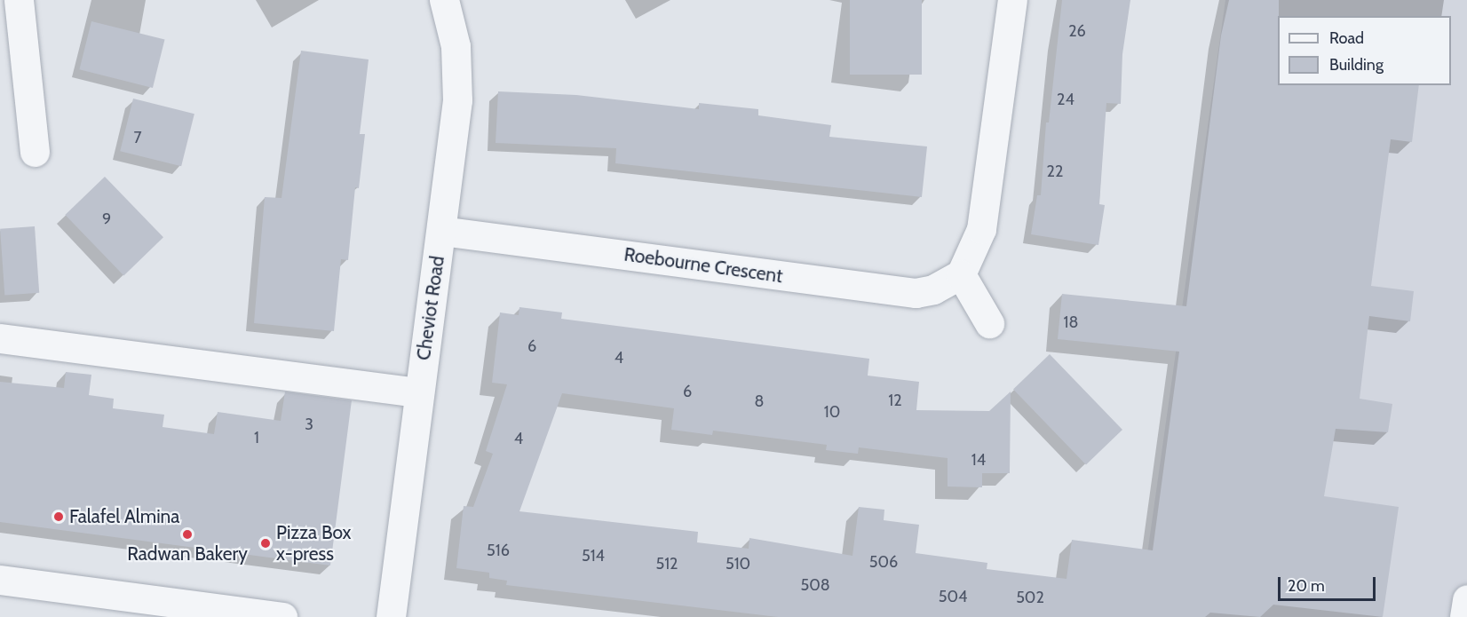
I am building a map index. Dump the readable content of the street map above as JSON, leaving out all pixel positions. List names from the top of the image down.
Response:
{
  "streets": {
    "street": ["Roebourne Crescent", "Cheviot Road"]
  },
  "crossings": [
    ["Roebourne Crescent", "Cheviot Road"]
  ],
  "places": ["Falafel Almina", "Radwan Bakery", "Pizza Box x-press"],
  "house_numbers": [
    "26",
    "24",
    "7",
    "22",
    "9",
    "18",
    "6",
    "4",
    "6",
    "12",
    "8",
    "10",
    "3",
    "1",
    "4",
    "14",
    "516",
    "514",
    "506",
    "512",
    "510",
    "508",
    "504",
    "502"
  ],
  "legend": ["Road", "Building"],
  "scale_bar": "20 m"
}
